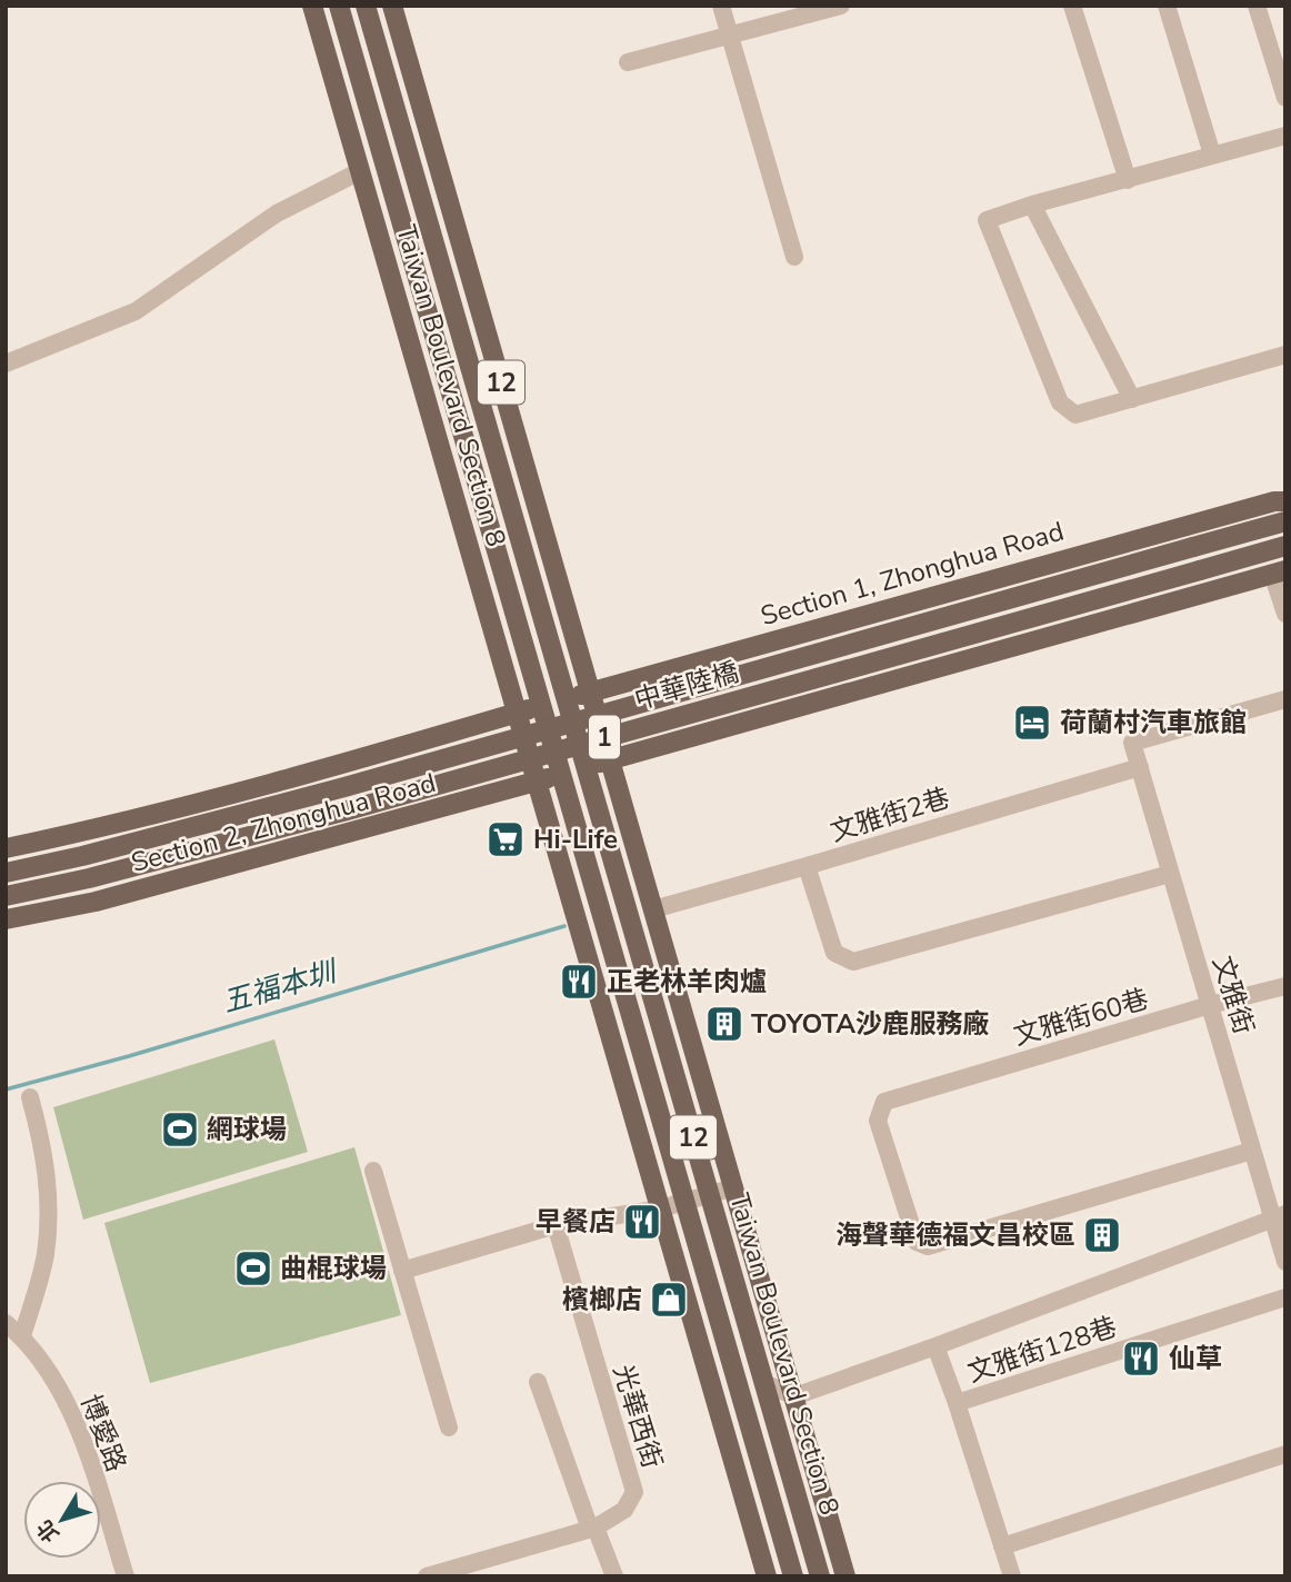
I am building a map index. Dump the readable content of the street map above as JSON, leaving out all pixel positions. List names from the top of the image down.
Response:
{
  "streets": {
    "main road": [
      "12",
      "Taiwan Boulevard Section 8",
      "Section 1, Zhonghua Road",
      "中華陸橋",
      "1",
      "Section 2, Zhonghua Road"
    ],
    "street": [
      "文雅街2巷",
      "文雅街",
      "文雅街60巷",
      "文雅街128巷",
      "光華西街",
      "博愛路"
    ]
  },
  "crossings": [
    ["Taiwan Boulevard Section 8", "Section 1, Zhonghua Road"],
    ["Taiwan Boulevard Section 8", "1"],
    ["Taiwan Boulevard Section 8", "文雅街2巷"],
    ["Taiwan Boulevard Section 8", "Section 2, Zhonghua Road"],
    ["Section 1, Zhonghua Road", "Section 2, Zhonghua Road"],
    ["1", "Section 2, Zhonghua Road"],
    ["文雅街2巷", "文雅街"],
    ["文雅街", "文雅街60巷"]
  ],
  "water": ["五福本圳"],
  "places": {
    "hotel": ["荷蘭村汽車旅館"],
    "supermarket": ["Hi-Life"],
    "restaurant": ["正老林羊肉爐", "早餐店", "仙草"],
    "building": ["TOYOTA沙鹿服務廠", "海聲華德福文昌校區"],
    "sports": ["網球場", "曲棍球場"],
    "shop": ["檳榔店"]
  },
  "north": "bottom left"
}
